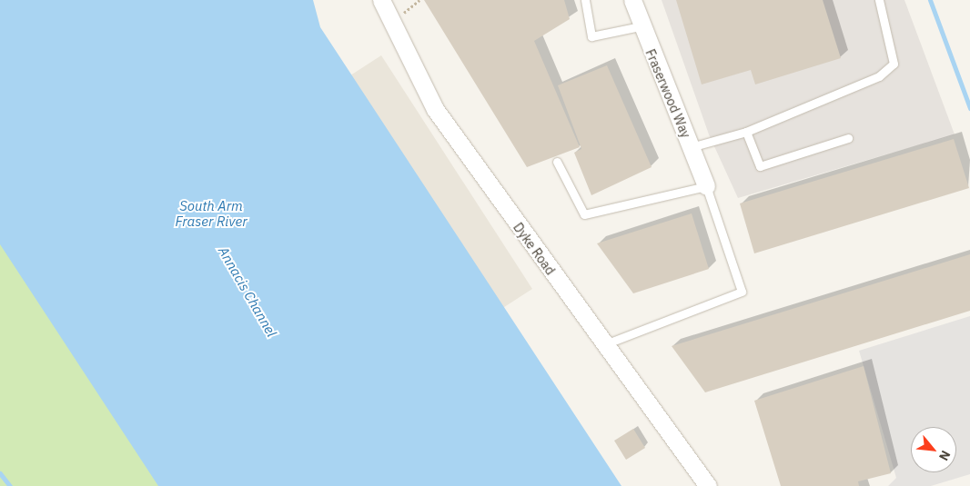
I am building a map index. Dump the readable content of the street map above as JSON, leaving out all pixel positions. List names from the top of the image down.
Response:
{
  "streets": {
    "street": ["Fraserwood Way", "Dyke Road"]
  },
  "water": ["South Arm Fraser River", "Annacis Channel"],
  "north": "bottom right"
}
